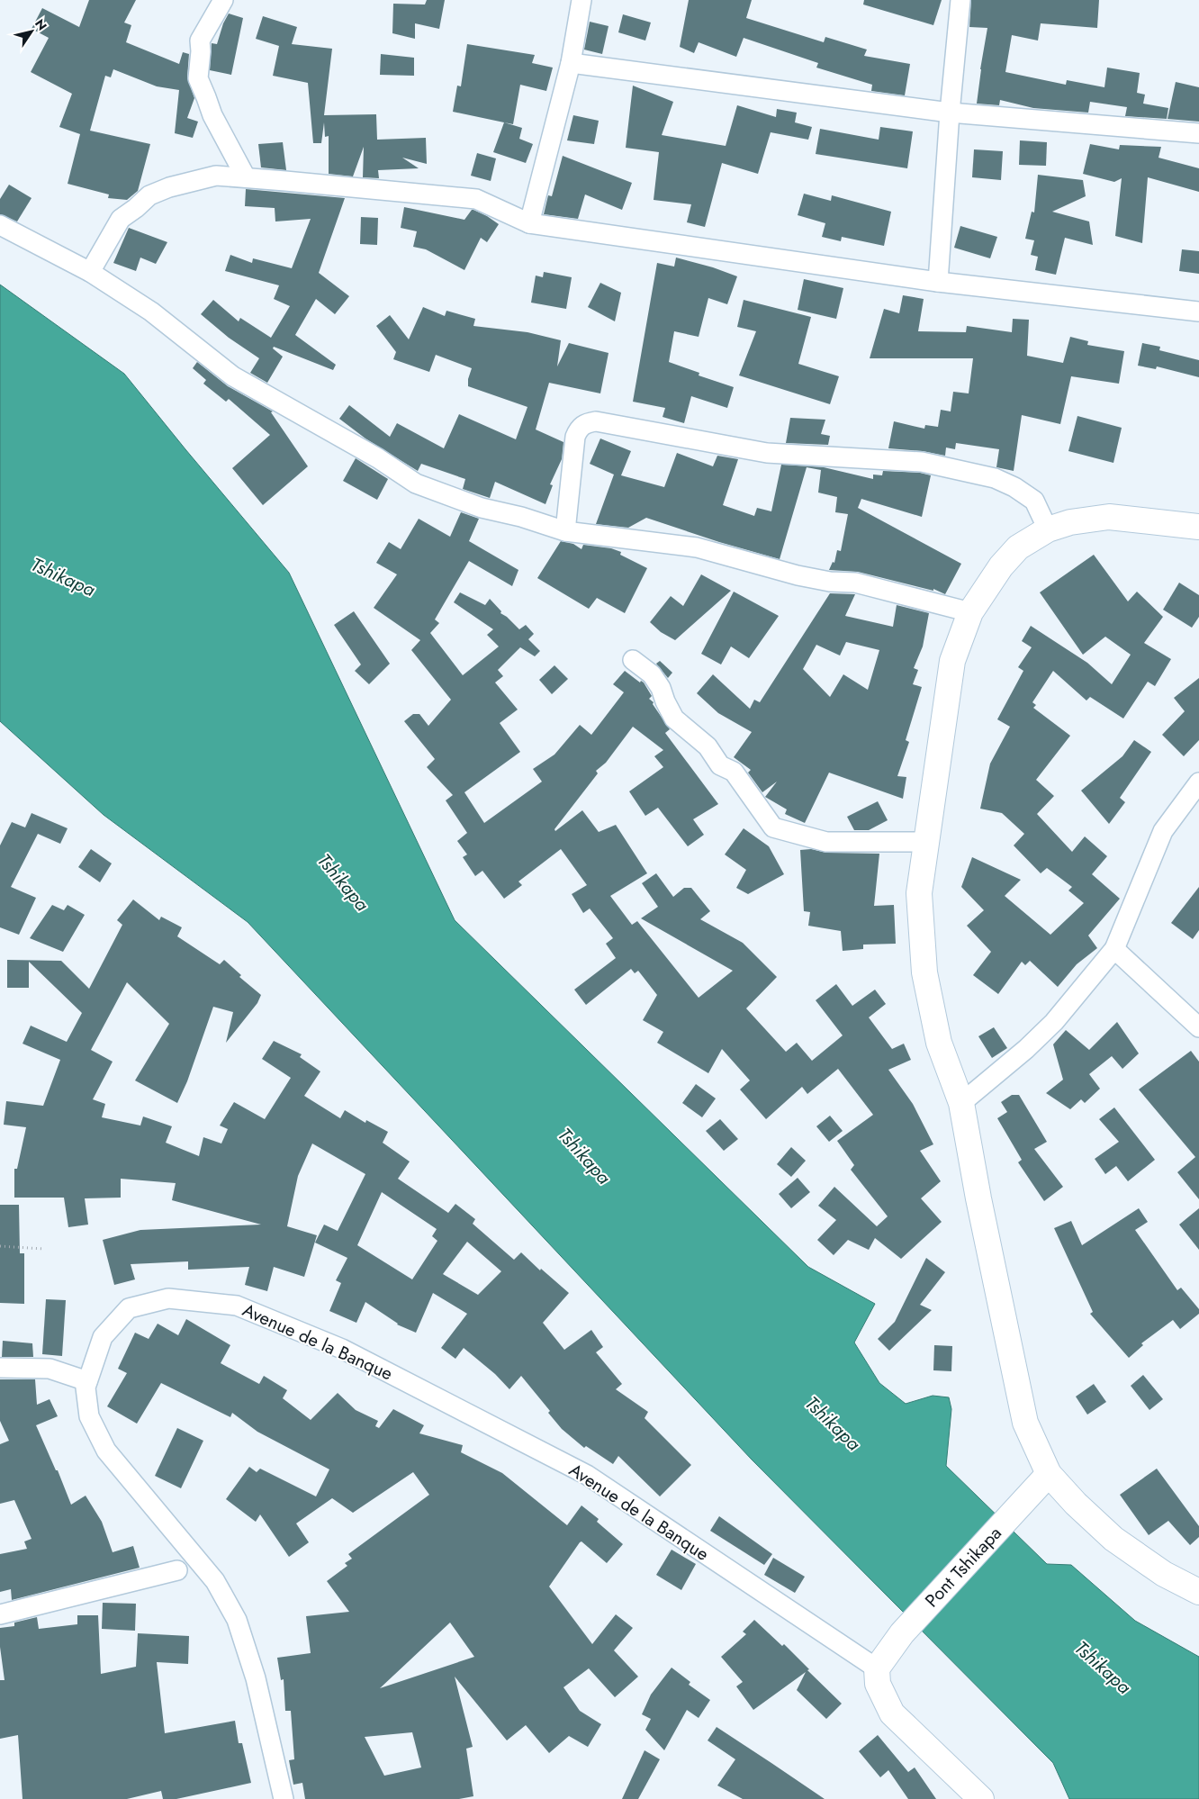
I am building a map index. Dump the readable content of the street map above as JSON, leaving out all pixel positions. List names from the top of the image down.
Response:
{
  "streets": {
    "main road": ["Pont Tshikapa"],
    "street": ["Avenue de la Banque"]
  },
  "crossings": [
    ["Avenue de la Banque", "Pont Tshikapa"]
  ],
  "water": ["Tshikapa"],
  "north": "top right"
}
